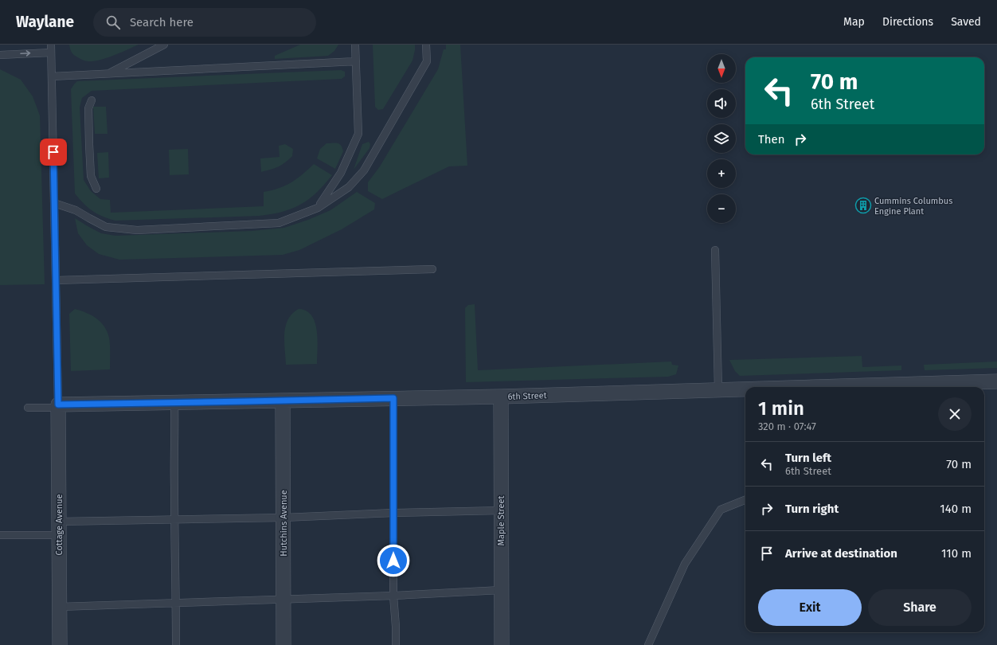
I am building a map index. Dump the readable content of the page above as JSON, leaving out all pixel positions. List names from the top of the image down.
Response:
{
  "streets": {
    "street": [
      "6th Street",
      "Maple Street",
      "Hutchins Avenue",
      "Cottage Avenue"
    ]
  },
  "crossings": [
    ["6th Street", "Maple Street"],
    ["6th Street", "Hutchins Avenue"],
    ["6th Street", "Cottage Avenue"]
  ],
  "places": {
    "building": ["Cummins Columbus Engine Plant"]
  },
  "north": "bottom",
  "page": {
    "header": "Waylane",
    "search": "Search here",
    "nav": ["Map", "Directions", "Saved"],
    "map_buttons": ["+", "−"],
    "turn": ["70 m", "6th Street"],
    "then": "Then",
    "heading": ["1 min", "320 m · 07:47"],
    "list": [
      {
        "name": "Turn left",
        "note": "6th Street",
        "value": "70 m"
      },
      {
        "name": "Turn right",
        "value": "140 m"
      },
      {
        "name": "Arrive at destination",
        "value": "110 m"
      }
    ],
    "buttons": ["Exit", "Share"]
  }
}
